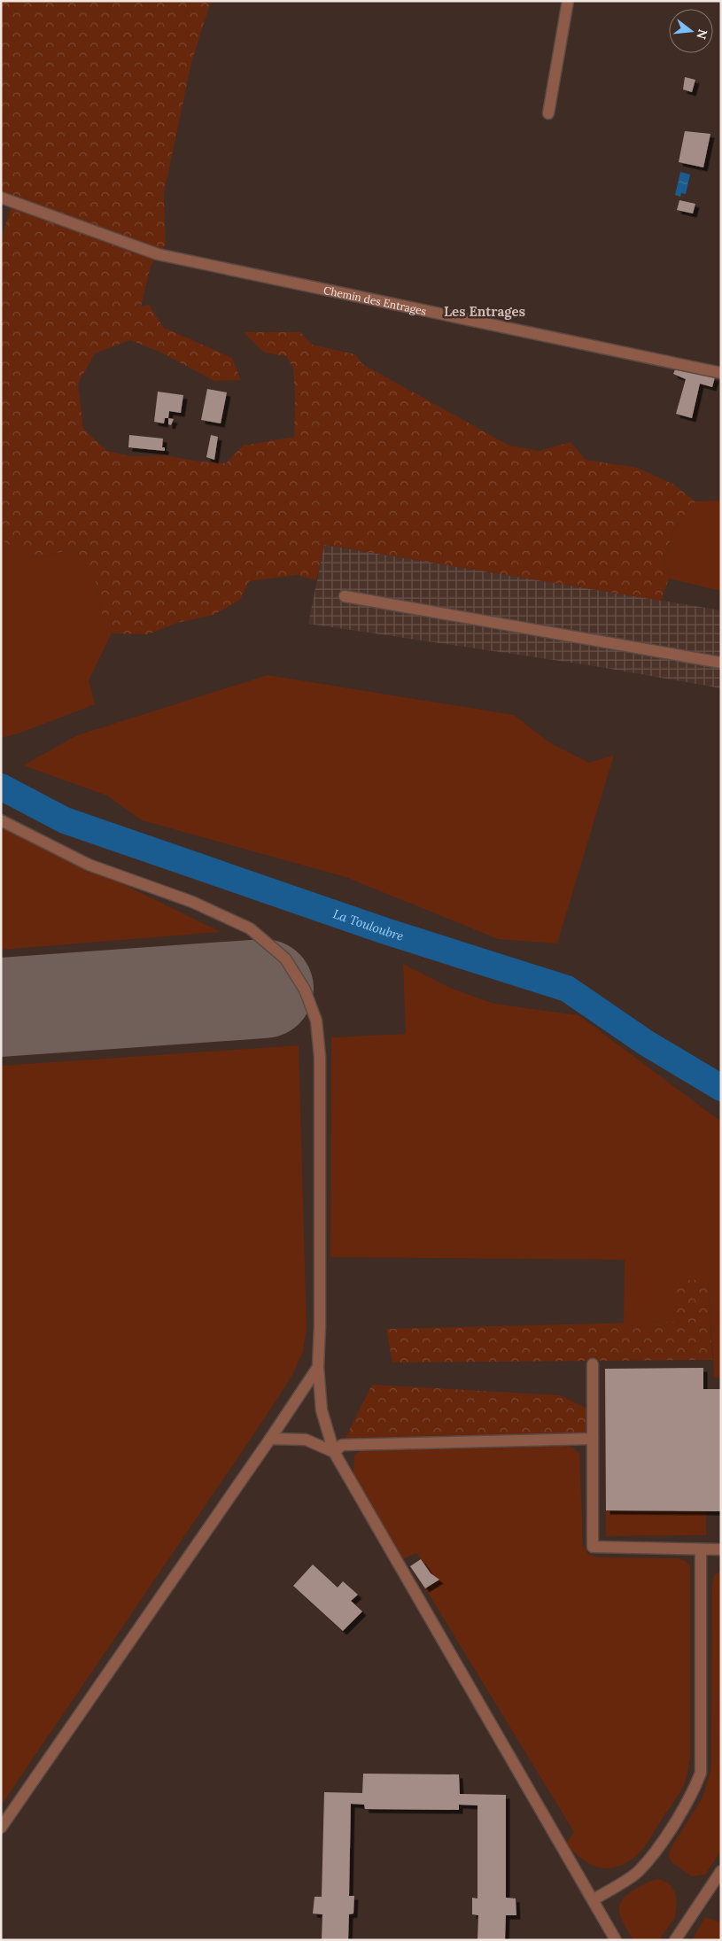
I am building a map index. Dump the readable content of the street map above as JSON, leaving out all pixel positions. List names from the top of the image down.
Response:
{
  "streets": {
    "street": ["Chemin des Entrages"]
  },
  "districts": ["Les Entrages"],
  "water": ["La Touloubre"],
  "north": "right"
}
